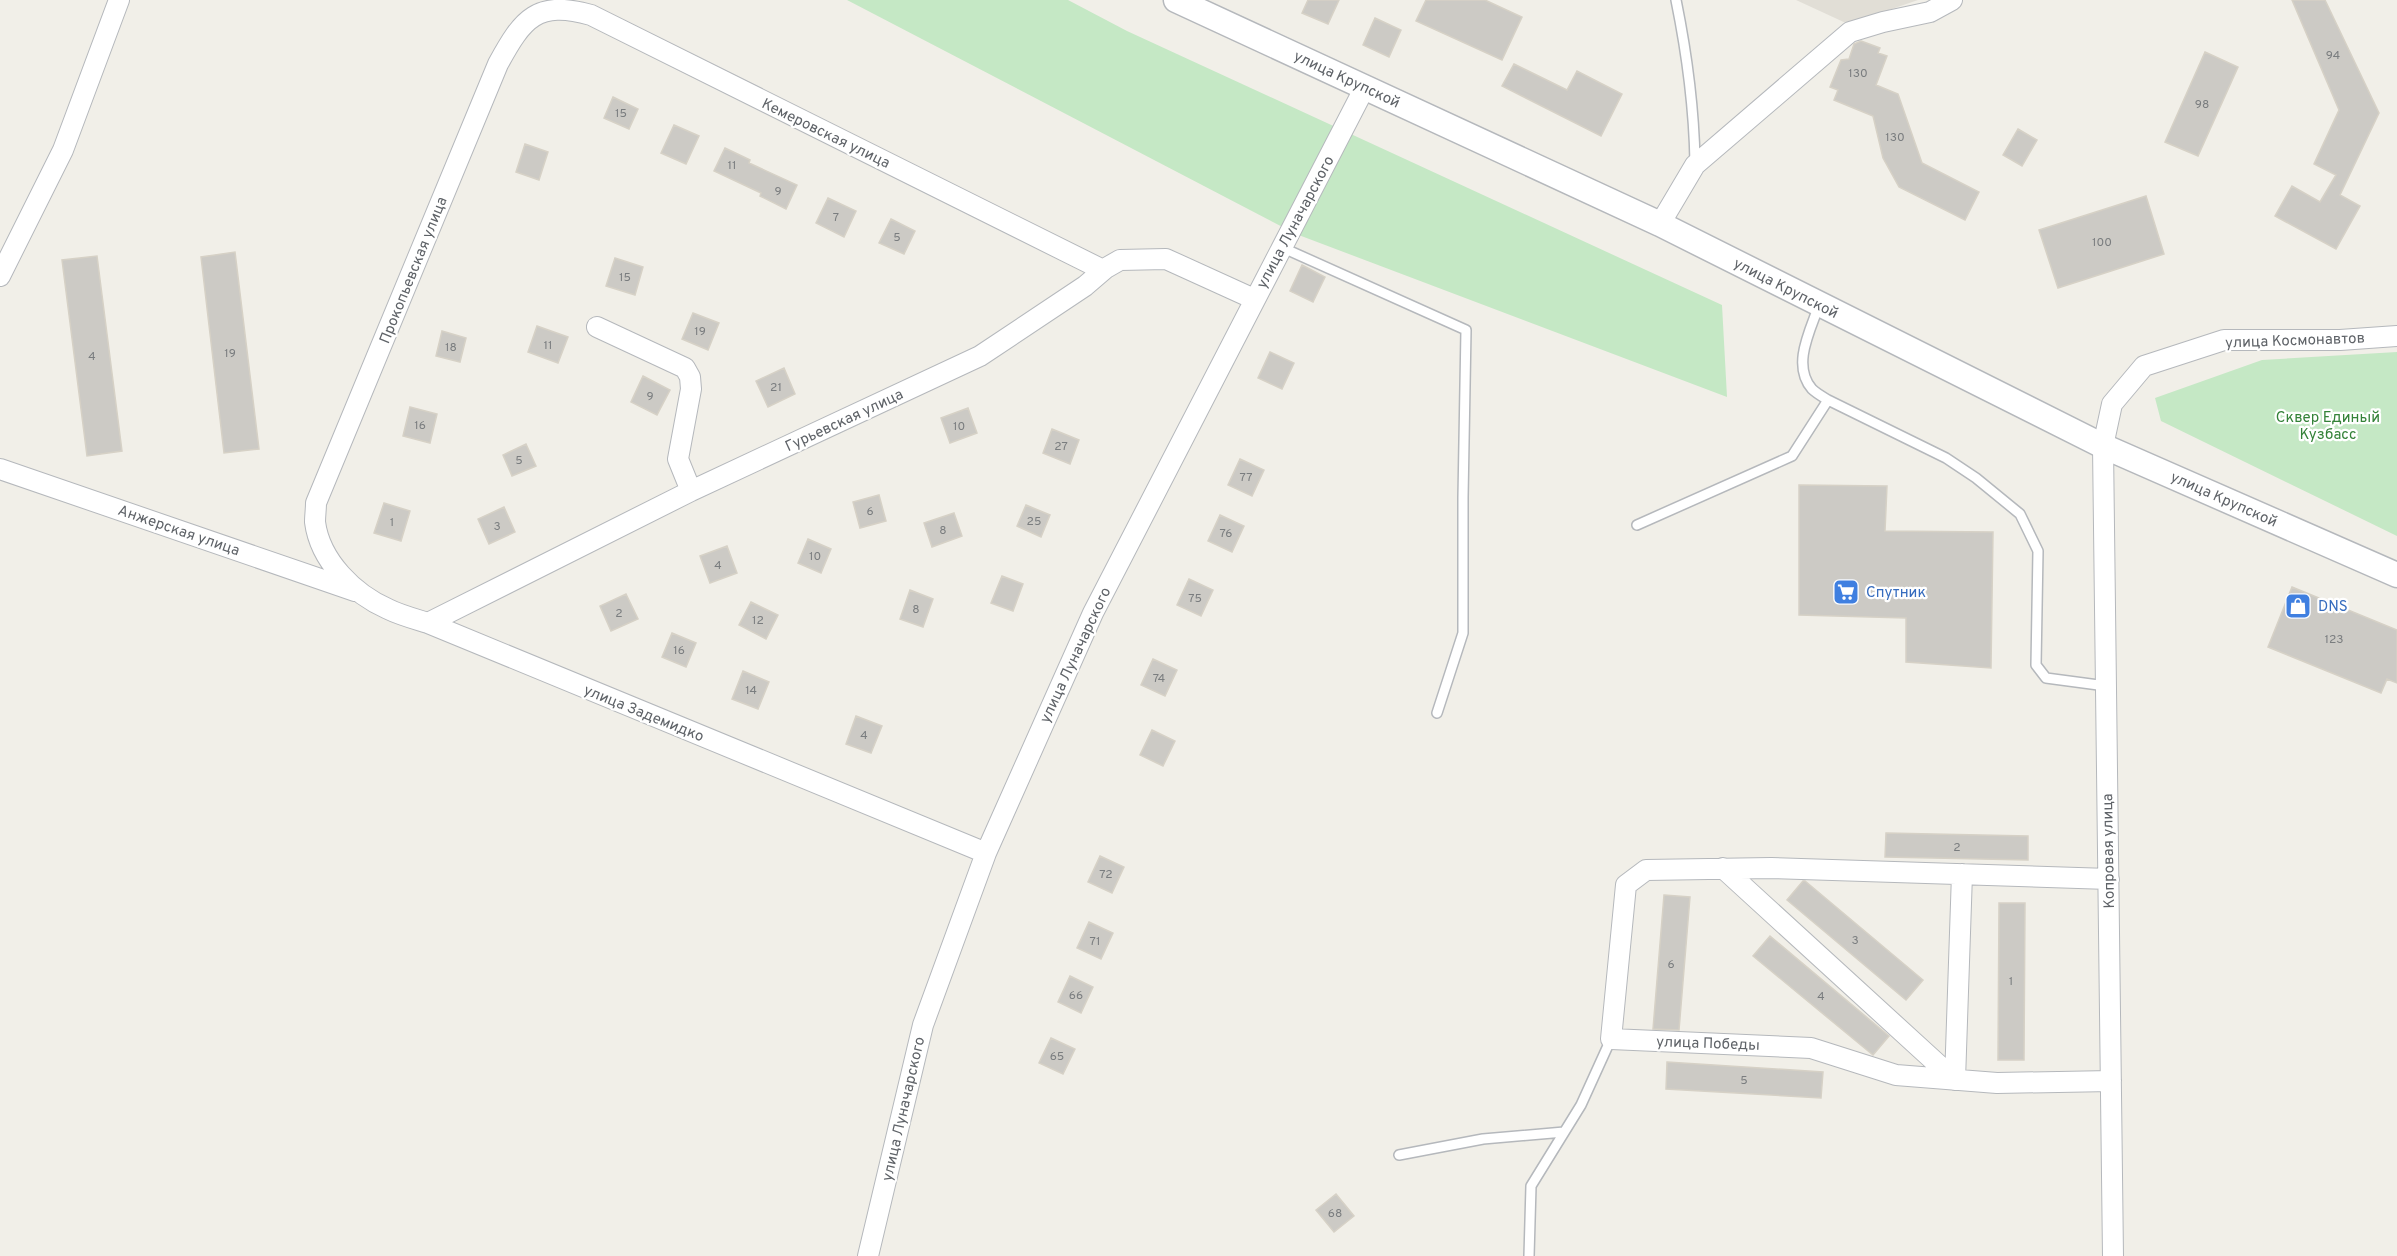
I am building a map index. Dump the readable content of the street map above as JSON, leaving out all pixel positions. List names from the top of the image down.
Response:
{
  "streets": {
    "street": [
      "улица Крупской",
      "Кемеровская улица",
      "улица Луначарского",
      "Прокопьевская улица",
      "улица Космонавтов",
      "Гурьевская улица",
      "Анжерская улица",
      "улица Задемидко",
      "Копровая улица",
      "улица Победы"
    ]
  },
  "crossings": [
    ["улица Крупской", "улица Луначарского"],
    ["улица Крупской", "улица Космонавтов"],
    ["улица Крупской", "Копровая улица"],
    ["Кемеровская улица", "Прокопьевская улица"],
    ["Кемеровская улица", "Гурьевская улица"],
    ["улица Луначарского", "Гурьевская улица"],
    ["улица Луначарского", "улица Задемидко"],
    ["Прокопьевская улица", "улица Задемидко"],
    ["улица Космонавтов", "Копровая улица"],
    ["Гурьевская улица", "улица Задемидко"],
    ["Анжерская улица", "улица Задемидко"],
    ["Копровая улица", "улица Победы"]
  ],
  "parks": ["Сквер Единый Кузбасс"],
  "places": {
    "supermarket": ["Спутник"],
    "shop": ["DNS"]
  },
  "house_numbers": [
    "94",
    "130",
    "98",
    "15",
    "130",
    "11",
    "9",
    "7",
    "5",
    "100",
    "15",
    "19",
    "11",
    "18",
    "19",
    "4",
    "21",
    "9",
    "16",
    "10",
    "27",
    "5",
    "77",
    "6",
    "25",
    "1",
    "3",
    "8",
    "76",
    "10",
    "4",
    "75",
    "8",
    "2",
    "12",
    "123",
    "16",
    "74",
    "14",
    "4",
    "2",
    "72",
    "3",
    "71",
    "6",
    "1",
    "66",
    "4",
    "65",
    "5",
    "68"
  ]
}
